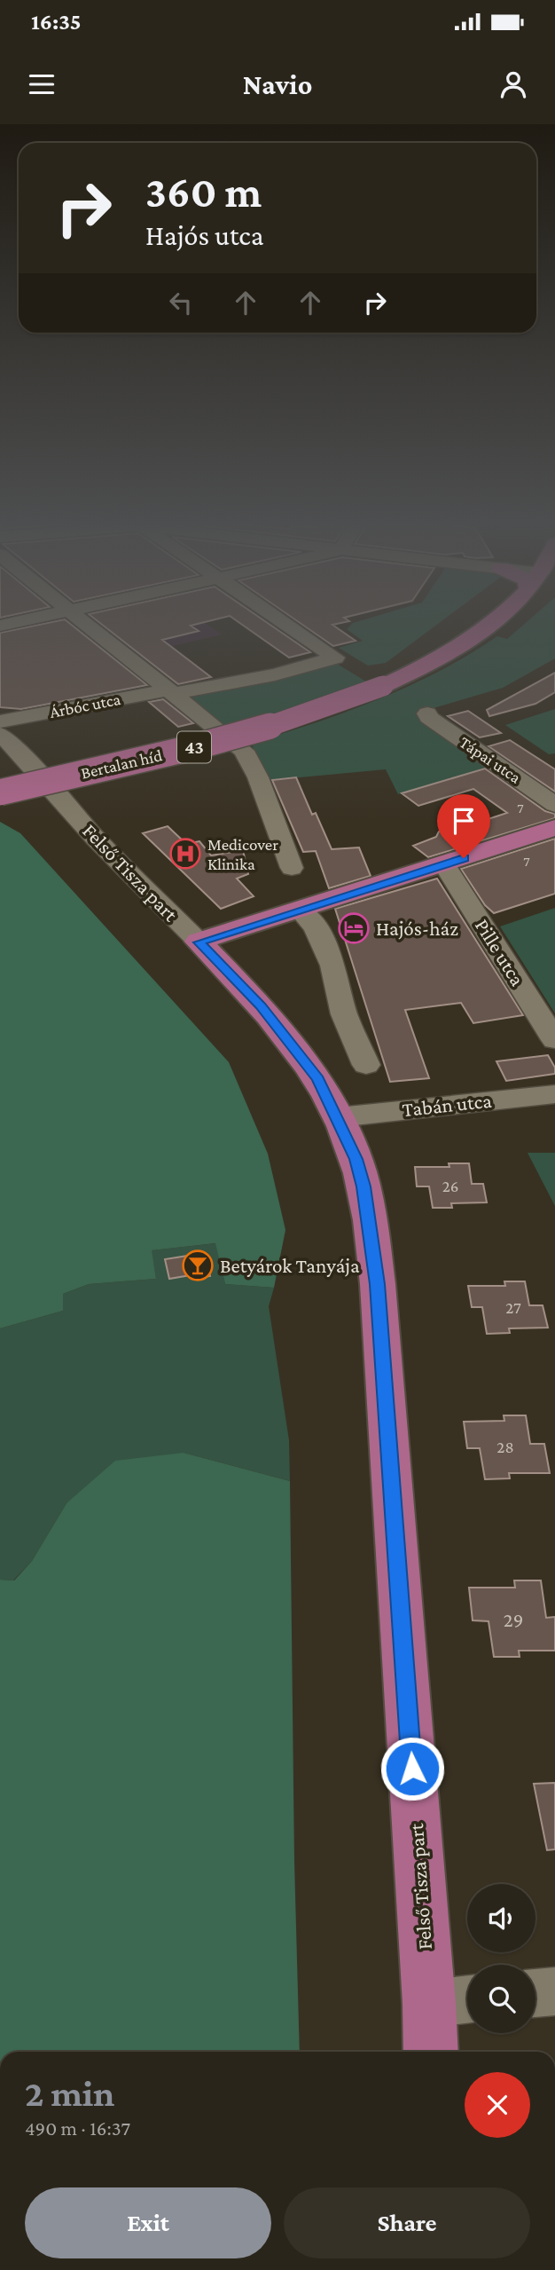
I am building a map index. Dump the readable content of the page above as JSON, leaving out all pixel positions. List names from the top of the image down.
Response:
{
  "streets": {
    "main road": ["43", "Bertalan híd", "Felső Tisza part"],
    "street": [
      "Árbóc utca",
      "Tápai utca",
      "Pille utca",
      "Tabán utca"
    ]
  },
  "crossings": [
    ["Felső Tisza part", "Tabán utca"]
  ],
  "places": {
    "hospital": ["Medicover Klinika"],
    "hotel": ["Hajós-ház"],
    "bar": ["Betyárok Tanyája"]
  },
  "house_numbers": [
    "7",
    "7",
    "26",
    "27",
    "28",
    "29"
  ],
  "page": {
    "status": "16:35",
    "header": "Navio",
    "turn": ["360 m", "Hajós utca"],
    "heading": ["2 min", "490 m · 16:37"],
    "buttons": ["Exit", "Share"]
  }
}
